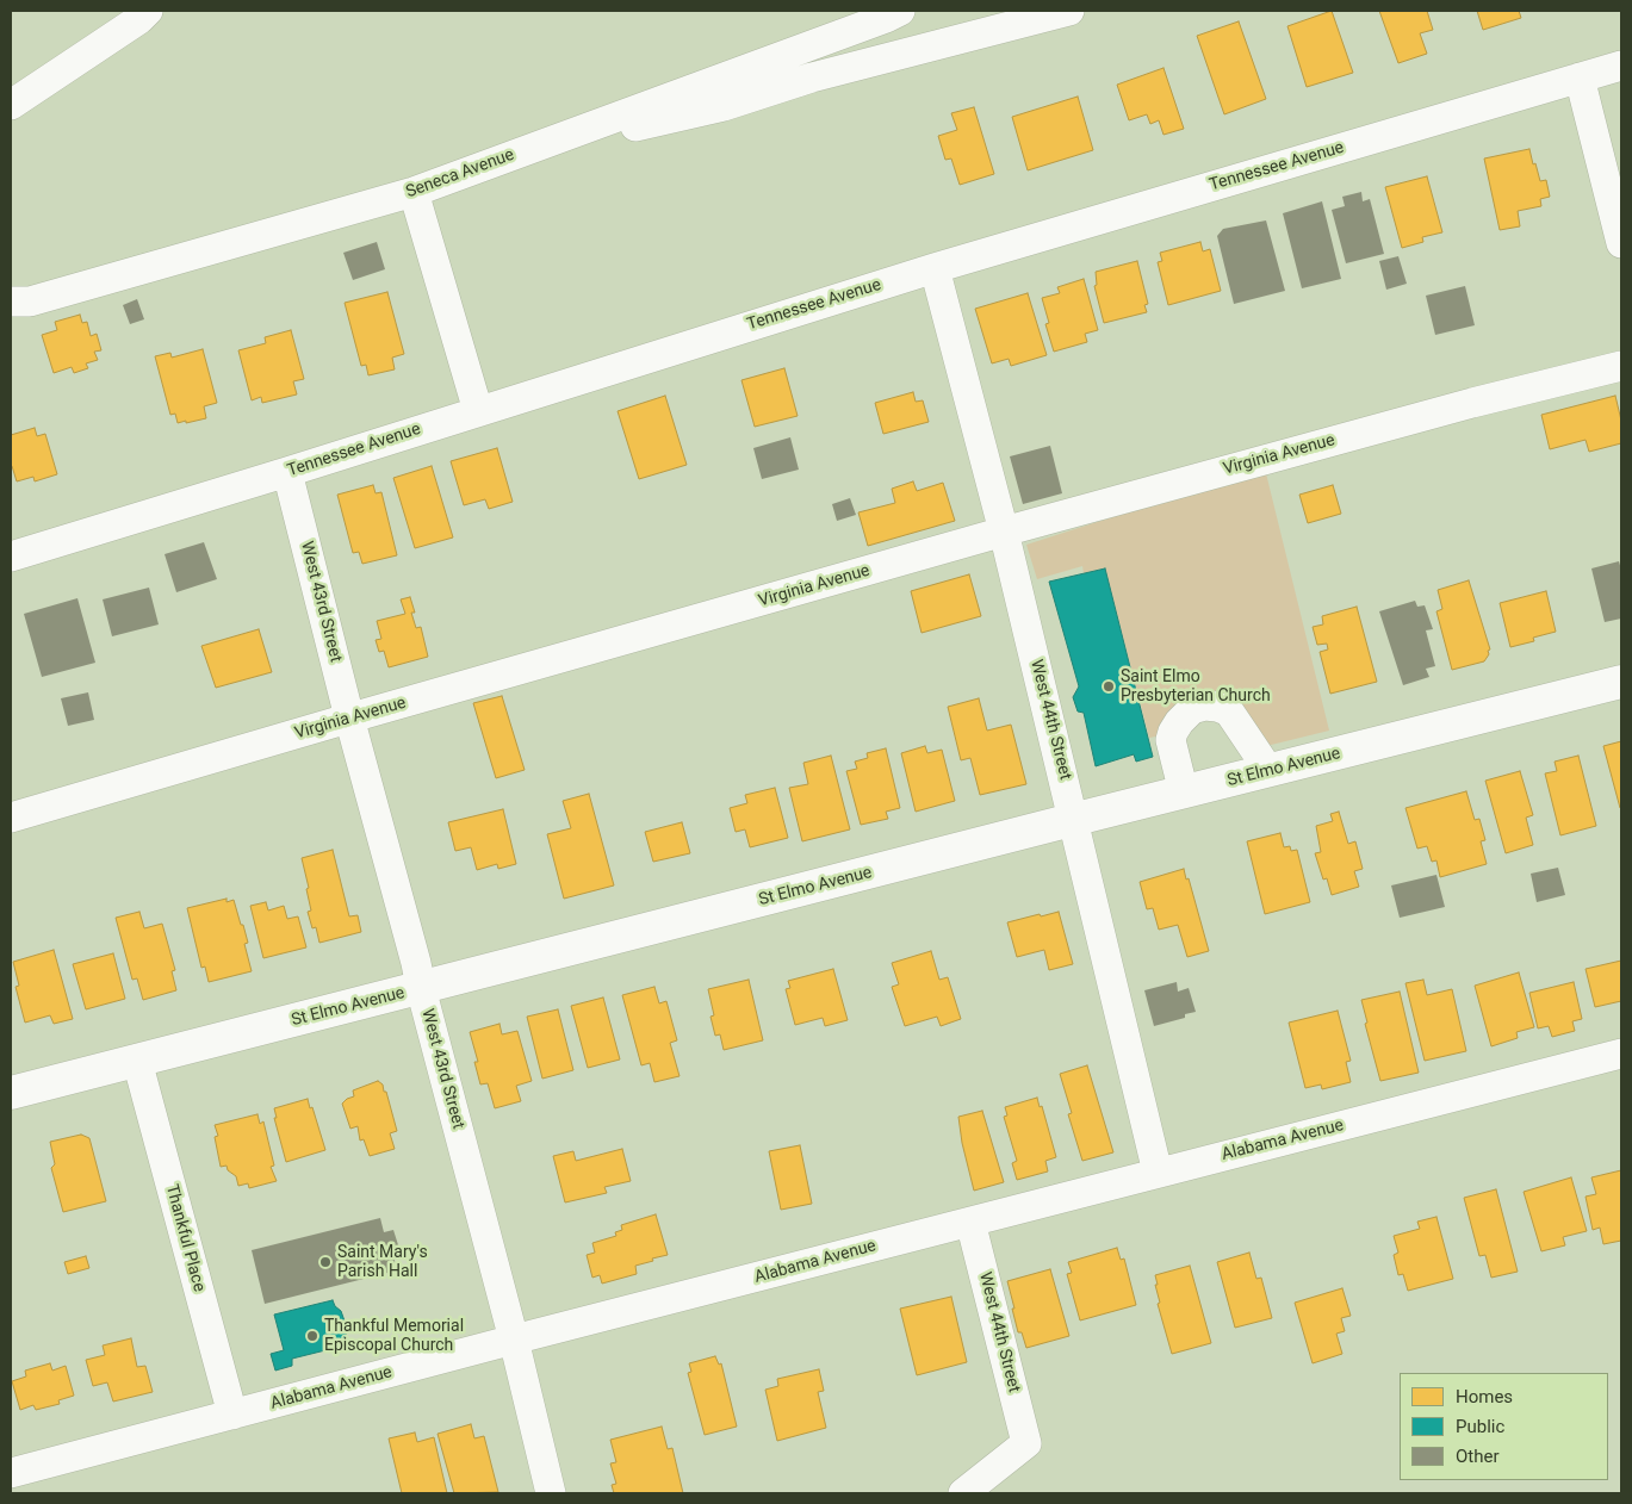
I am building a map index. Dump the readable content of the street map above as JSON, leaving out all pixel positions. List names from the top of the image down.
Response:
{
  "streets": {
    "main road": ["St Elmo Avenue"],
    "street": [
      "Tennessee Avenue",
      "Seneca Avenue",
      "Virginia Avenue",
      "West 43rd Street",
      "West 44th Street",
      "Alabama Avenue",
      "Thankful Place"
    ]
  },
  "crossings": [
    ["Tennessee Avenue", "West 43rd Street"],
    ["Tennessee Avenue", "West 44th Street"],
    ["Virginia Avenue", "West 43rd Street"],
    ["Virginia Avenue", "West 44th Street"],
    ["West 43rd Street", "St Elmo Avenue"],
    ["West 43rd Street", "Alabama Avenue"],
    ["West 44th Street", "St Elmo Avenue"],
    ["West 44th Street", "Alabama Avenue"],
    ["St Elmo Avenue", "Thankful Place"],
    ["Alabama Avenue", "Thankful Place"]
  ],
  "places": ["Saint Elmo Presbyterian Church", "Saint Mary's Parish Hall", "Thankful Memorial Episcopal Church"],
  "legend": ["Homes", "Public", "Other"]
}
